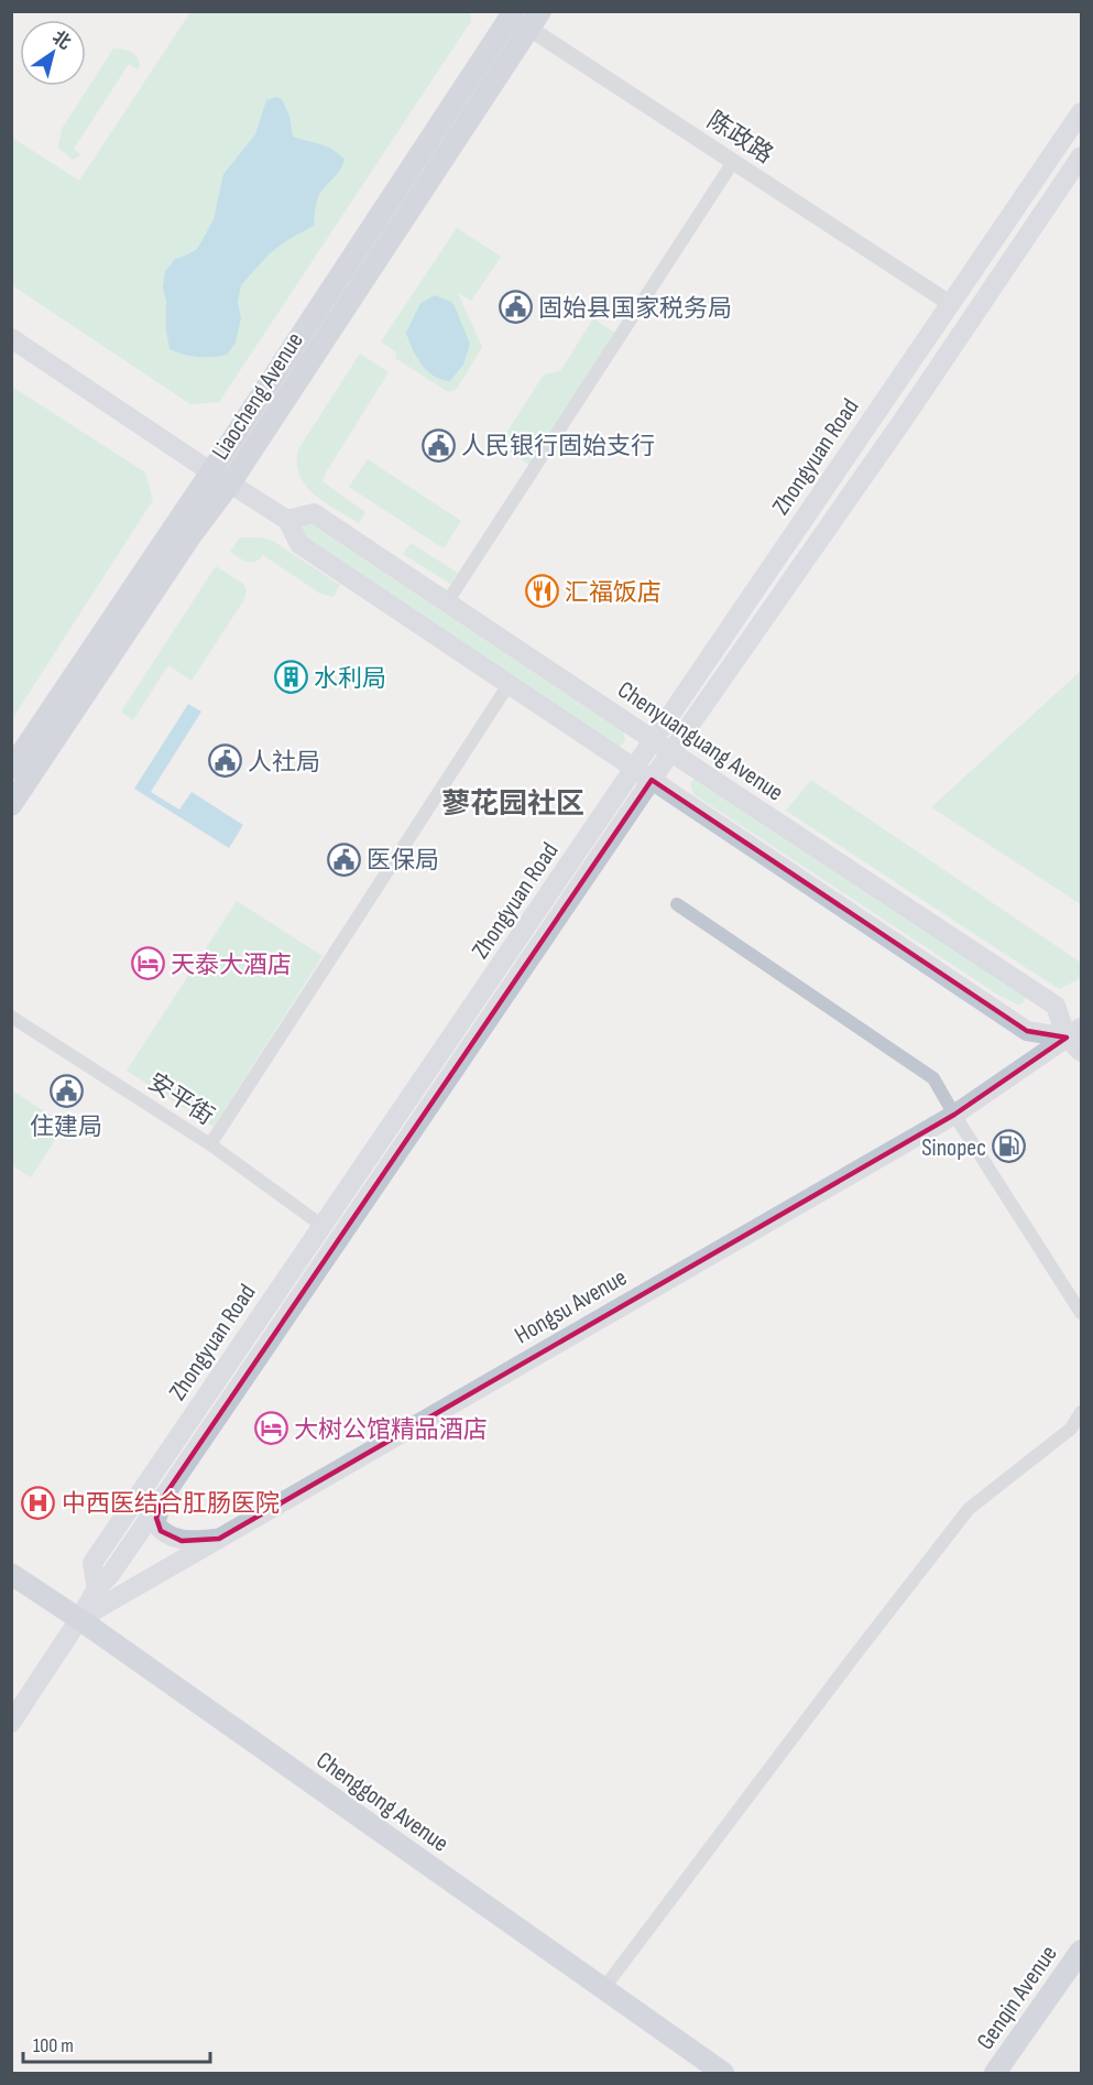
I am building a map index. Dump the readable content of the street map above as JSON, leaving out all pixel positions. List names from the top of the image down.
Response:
{
  "streets": {
    "main road": [
      "Liaocheng Avenue",
      "Zhongyuan Road",
      "Chenyuanguang Avenue",
      "Hongsu Avenue",
      "Chenggong Avenue",
      "Genqin Avenue"
    ],
    "street": ["陈政路", "安平街"]
  },
  "crossings": [
    ["陈政路", "Liaocheng Avenue"],
    ["陈政路", "Zhongyuan Road"],
    ["Zhongyuan Road", "Chenyuanguang Avenue"],
    ["Zhongyuan Road", "安平街"],
    ["Zhongyuan Road", "Hongsu Avenue"],
    ["Zhongyuan Road", "Chenggong Avenue"],
    ["Chenyuanguang Avenue", "Hongsu Avenue"],
    ["Hongsu Avenue", "Chenggong Avenue"]
  ],
  "districts": ["蓼花园社区"],
  "places": {
    "public building": [
      "固始县国家税务局",
      "人民银行固始支行",
      "人社局",
      "医保局",
      "住建局"
    ],
    "restaurant": ["汇福饭店"],
    "building": ["水利局"],
    "hotel": ["天泰大酒店", "大树公馆精品酒店"],
    "fuel station": ["Sinopec"],
    "hospital": ["中西医结合肛肠医院"]
  },
  "scale_bar": "100 m",
  "north": "top right"
}
